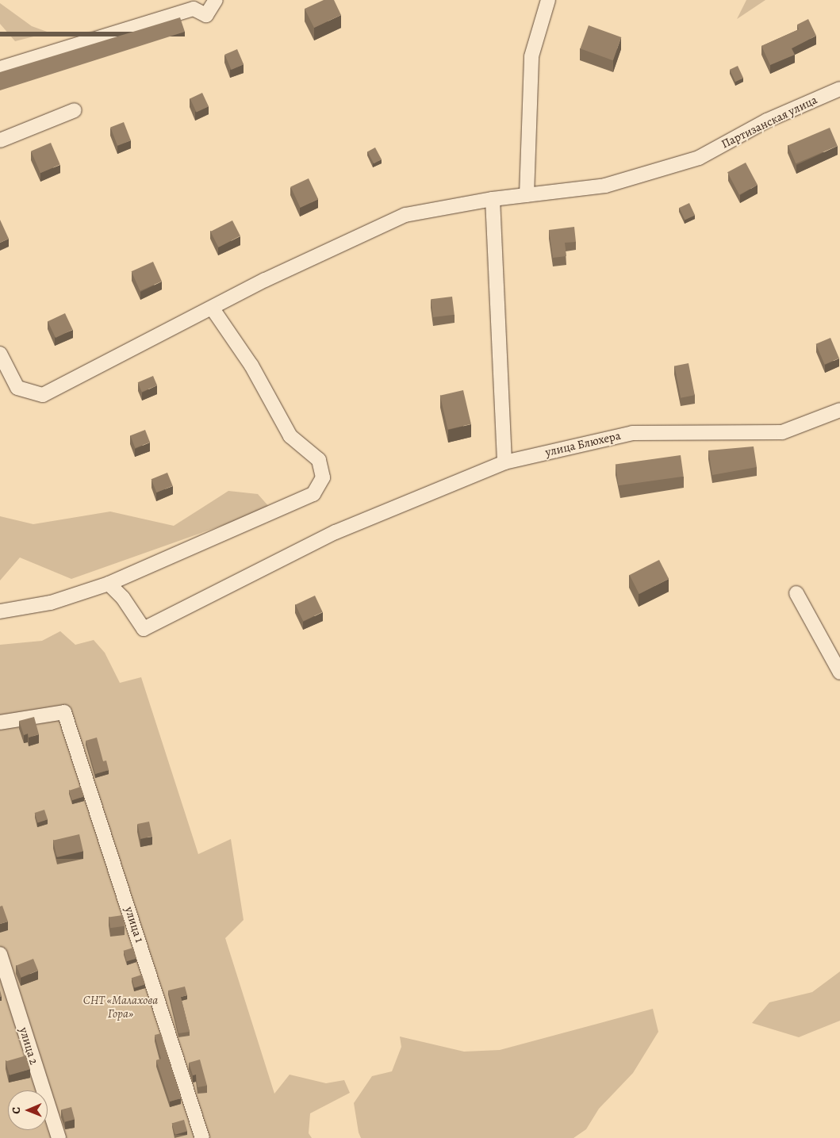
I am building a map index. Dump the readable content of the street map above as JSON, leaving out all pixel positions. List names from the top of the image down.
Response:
{
  "streets": {
    "street": [
      "Партизанская улица",
      "улица Блюхера",
      "улица 1",
      "улица 2"
    ]
  },
  "parks": ["СНТ «Малахова Гора»"],
  "north": "left"
}
